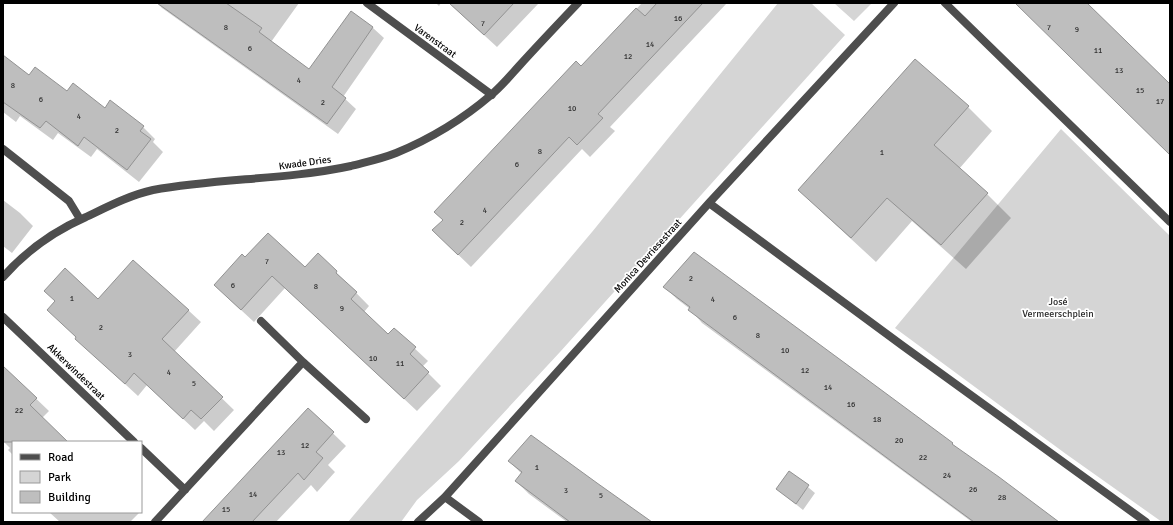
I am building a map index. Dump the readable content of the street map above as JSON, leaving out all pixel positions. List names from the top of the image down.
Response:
{
  "streets": {
    "street": [
      "Varenstraat",
      "Kwade Dries",
      "Monica Devriesestraat",
      "Akkerwindestraat"
    ]
  },
  "crossings": [
    ["Varenstraat", "Kwade Dries"]
  ],
  "parks": ["José Vermeerschplein"],
  "house_numbers": [
    "16",
    "7",
    "8",
    "7",
    "9",
    "14",
    "6",
    "11",
    "12",
    "13",
    "4",
    "8",
    "15",
    "6",
    "17",
    "2",
    "10",
    "4",
    "2",
    "8",
    "1",
    "6",
    "4",
    "2",
    "7",
    "2",
    "6",
    "8",
    "1",
    "4",
    "9",
    "6",
    "2",
    "8",
    "10",
    "3",
    "10",
    "11",
    "12",
    "4",
    "5",
    "14",
    "16",
    "22",
    "18",
    "20",
    "12",
    "13",
    "22",
    "1",
    "24",
    "26",
    "3",
    "14",
    "5",
    "28",
    "15"
  ],
  "legend": ["Road", "Park", "Building"]
}
